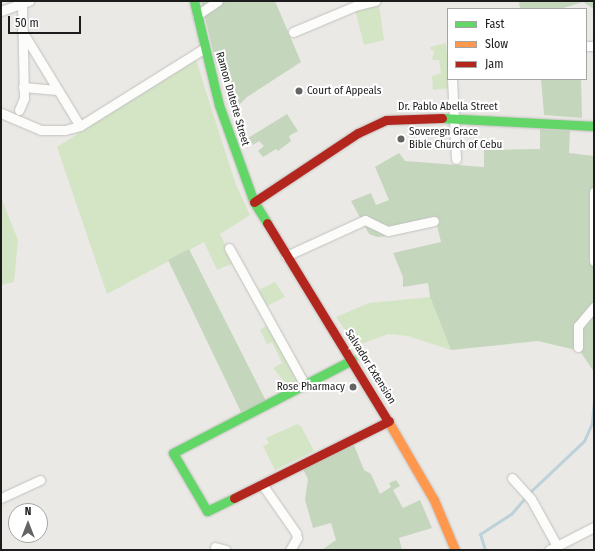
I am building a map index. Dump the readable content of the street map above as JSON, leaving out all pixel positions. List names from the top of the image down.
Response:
{
  "streets": {
    "street": ["Ramon Duterte Street", "Dr. Pablo Abella Street", "Salvador Extension"]
  },
  "crossings": [
    ["Ramon Duterte Street", "Dr. Pablo Abella Street"],
    ["Ramon Duterte Street", "Salvador Extension"],
    ["Dr. Pablo Abella Street", "Salvador Extension"]
  ],
  "places": ["Court of Appeals", "Soveregn Grace Bible Church of Cebu", "Rose Pharmacy"],
  "legend": ["Fast", "Slow", "Jam"],
  "scale_bar": "50 m",
  "north": "top"
}
